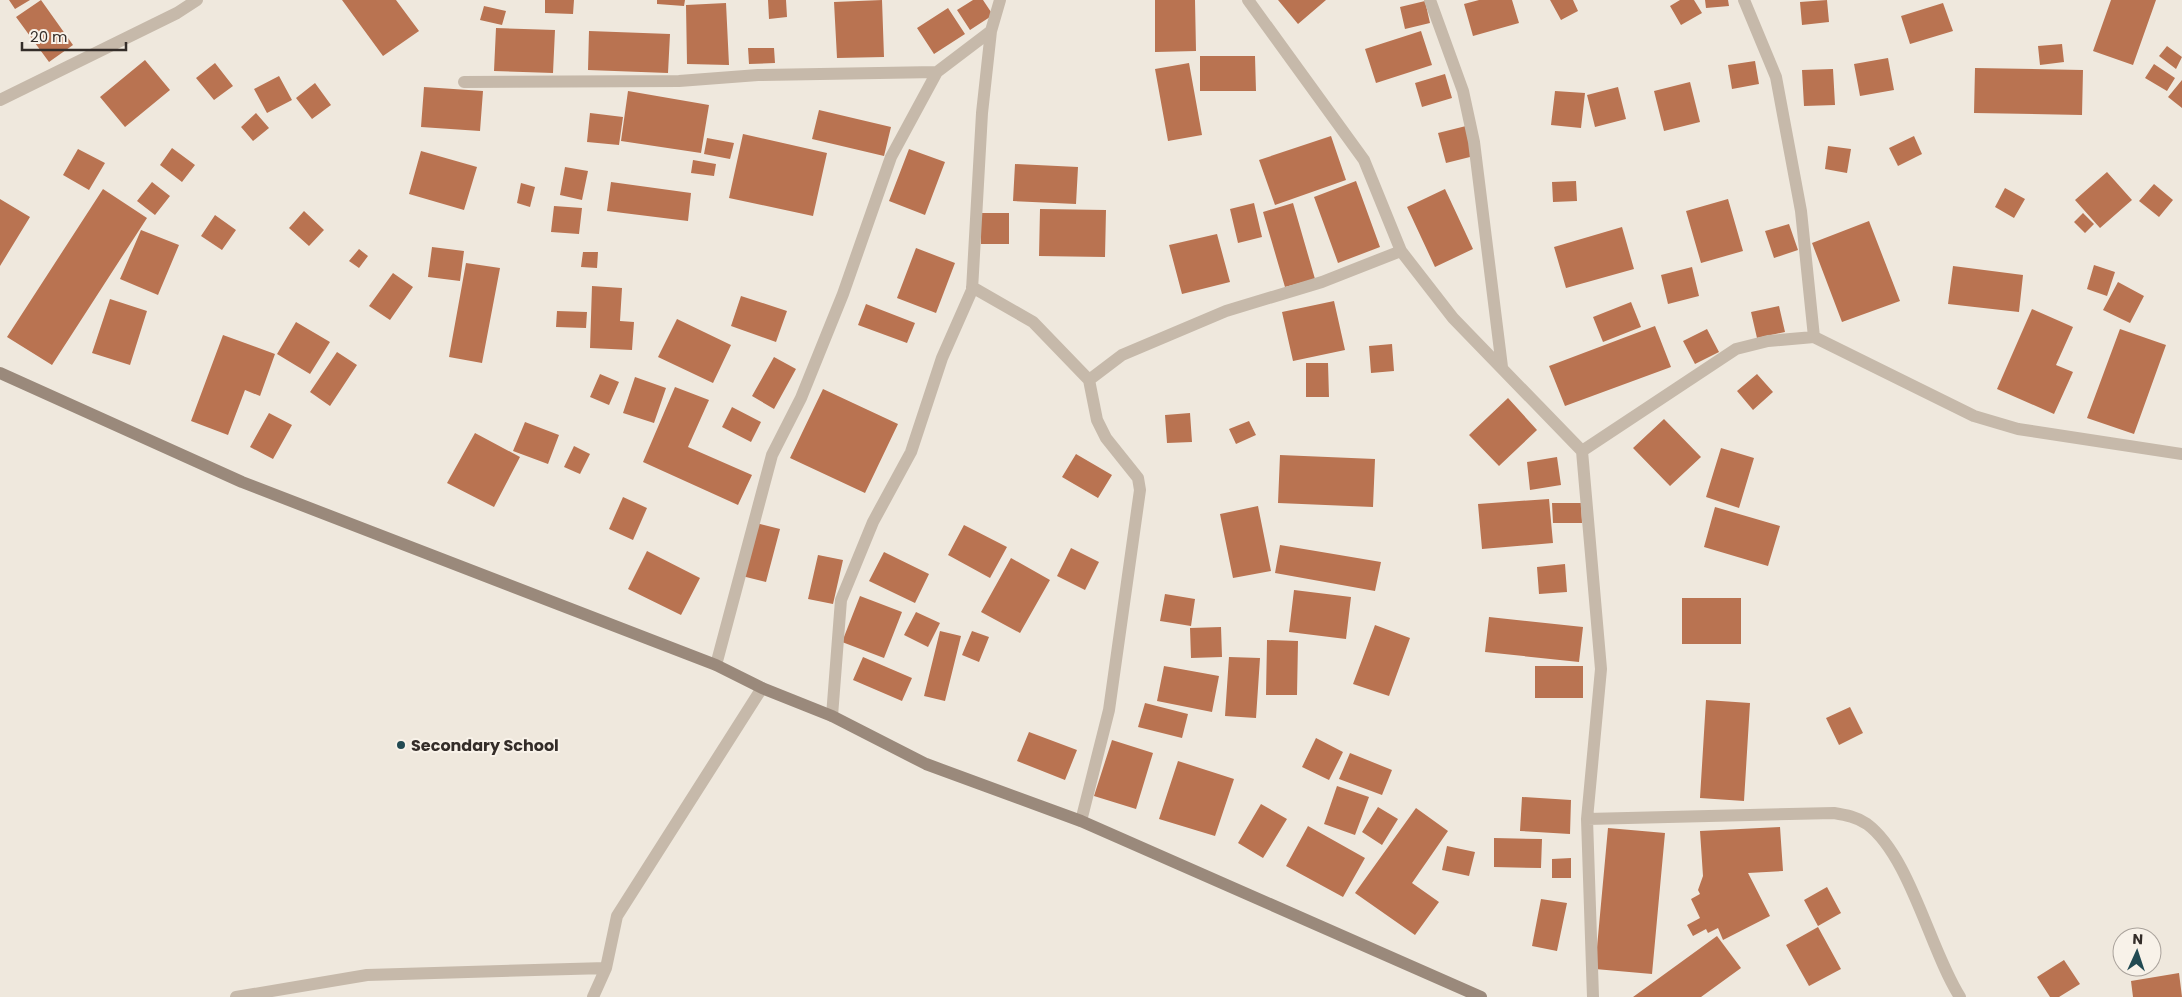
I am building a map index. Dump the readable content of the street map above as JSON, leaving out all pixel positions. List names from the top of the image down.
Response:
{
  "places": ["Secondary School"],
  "scale_bar": "20 m",
  "north": "top"
}
